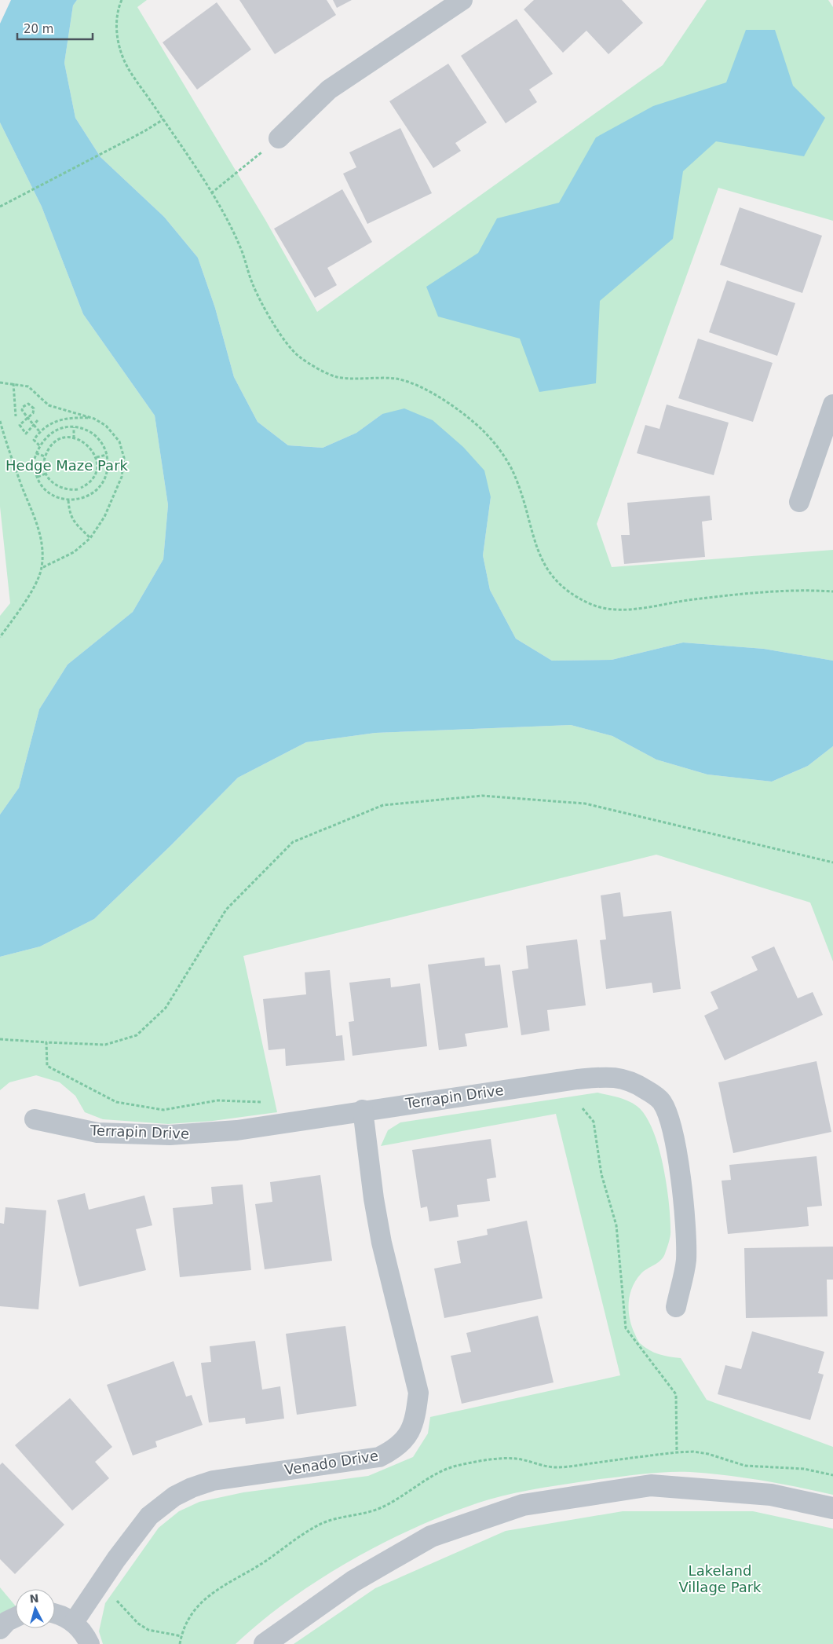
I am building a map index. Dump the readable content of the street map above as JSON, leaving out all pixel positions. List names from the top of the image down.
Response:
{
  "streets": {
    "street": ["Terrapin Drive", "Venado Drive"]
  },
  "crossings": [
    ["Terrapin Drive", "Venado Drive"]
  ],
  "parks": ["Hedge Maze Park", "Lakeland Village Park"],
  "scale_bar": "20 m",
  "north": "top"
}
